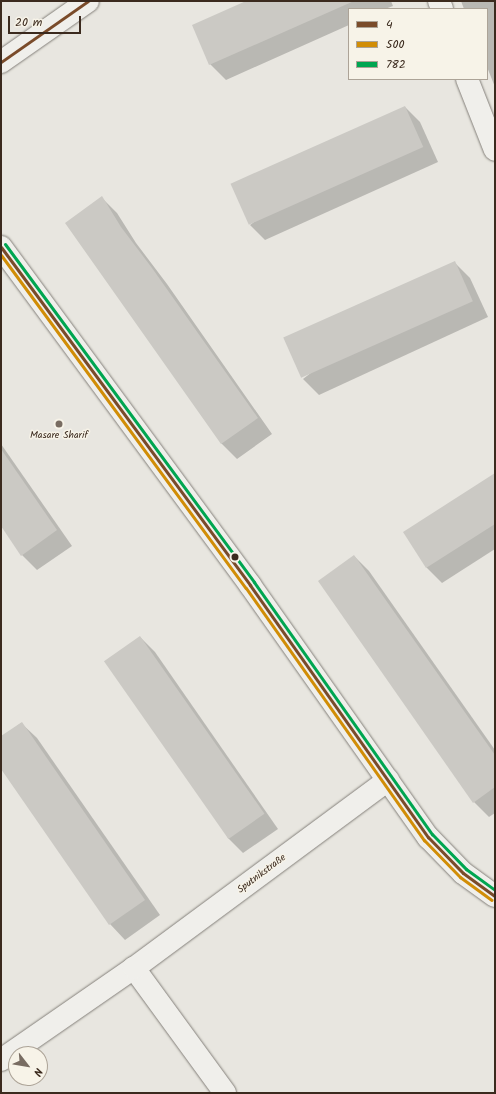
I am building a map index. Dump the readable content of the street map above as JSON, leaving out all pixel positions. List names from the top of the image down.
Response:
{
  "streets": {
    "street": ["Sputnikstraße"]
  },
  "places": ["Masare Sharif"],
  "lines": ["transit line 4", "transit line 782", "transit line 500"],
  "legend": ["4", "500", "782"],
  "scale_bar": "20 m",
  "north": "bottom right"
}
